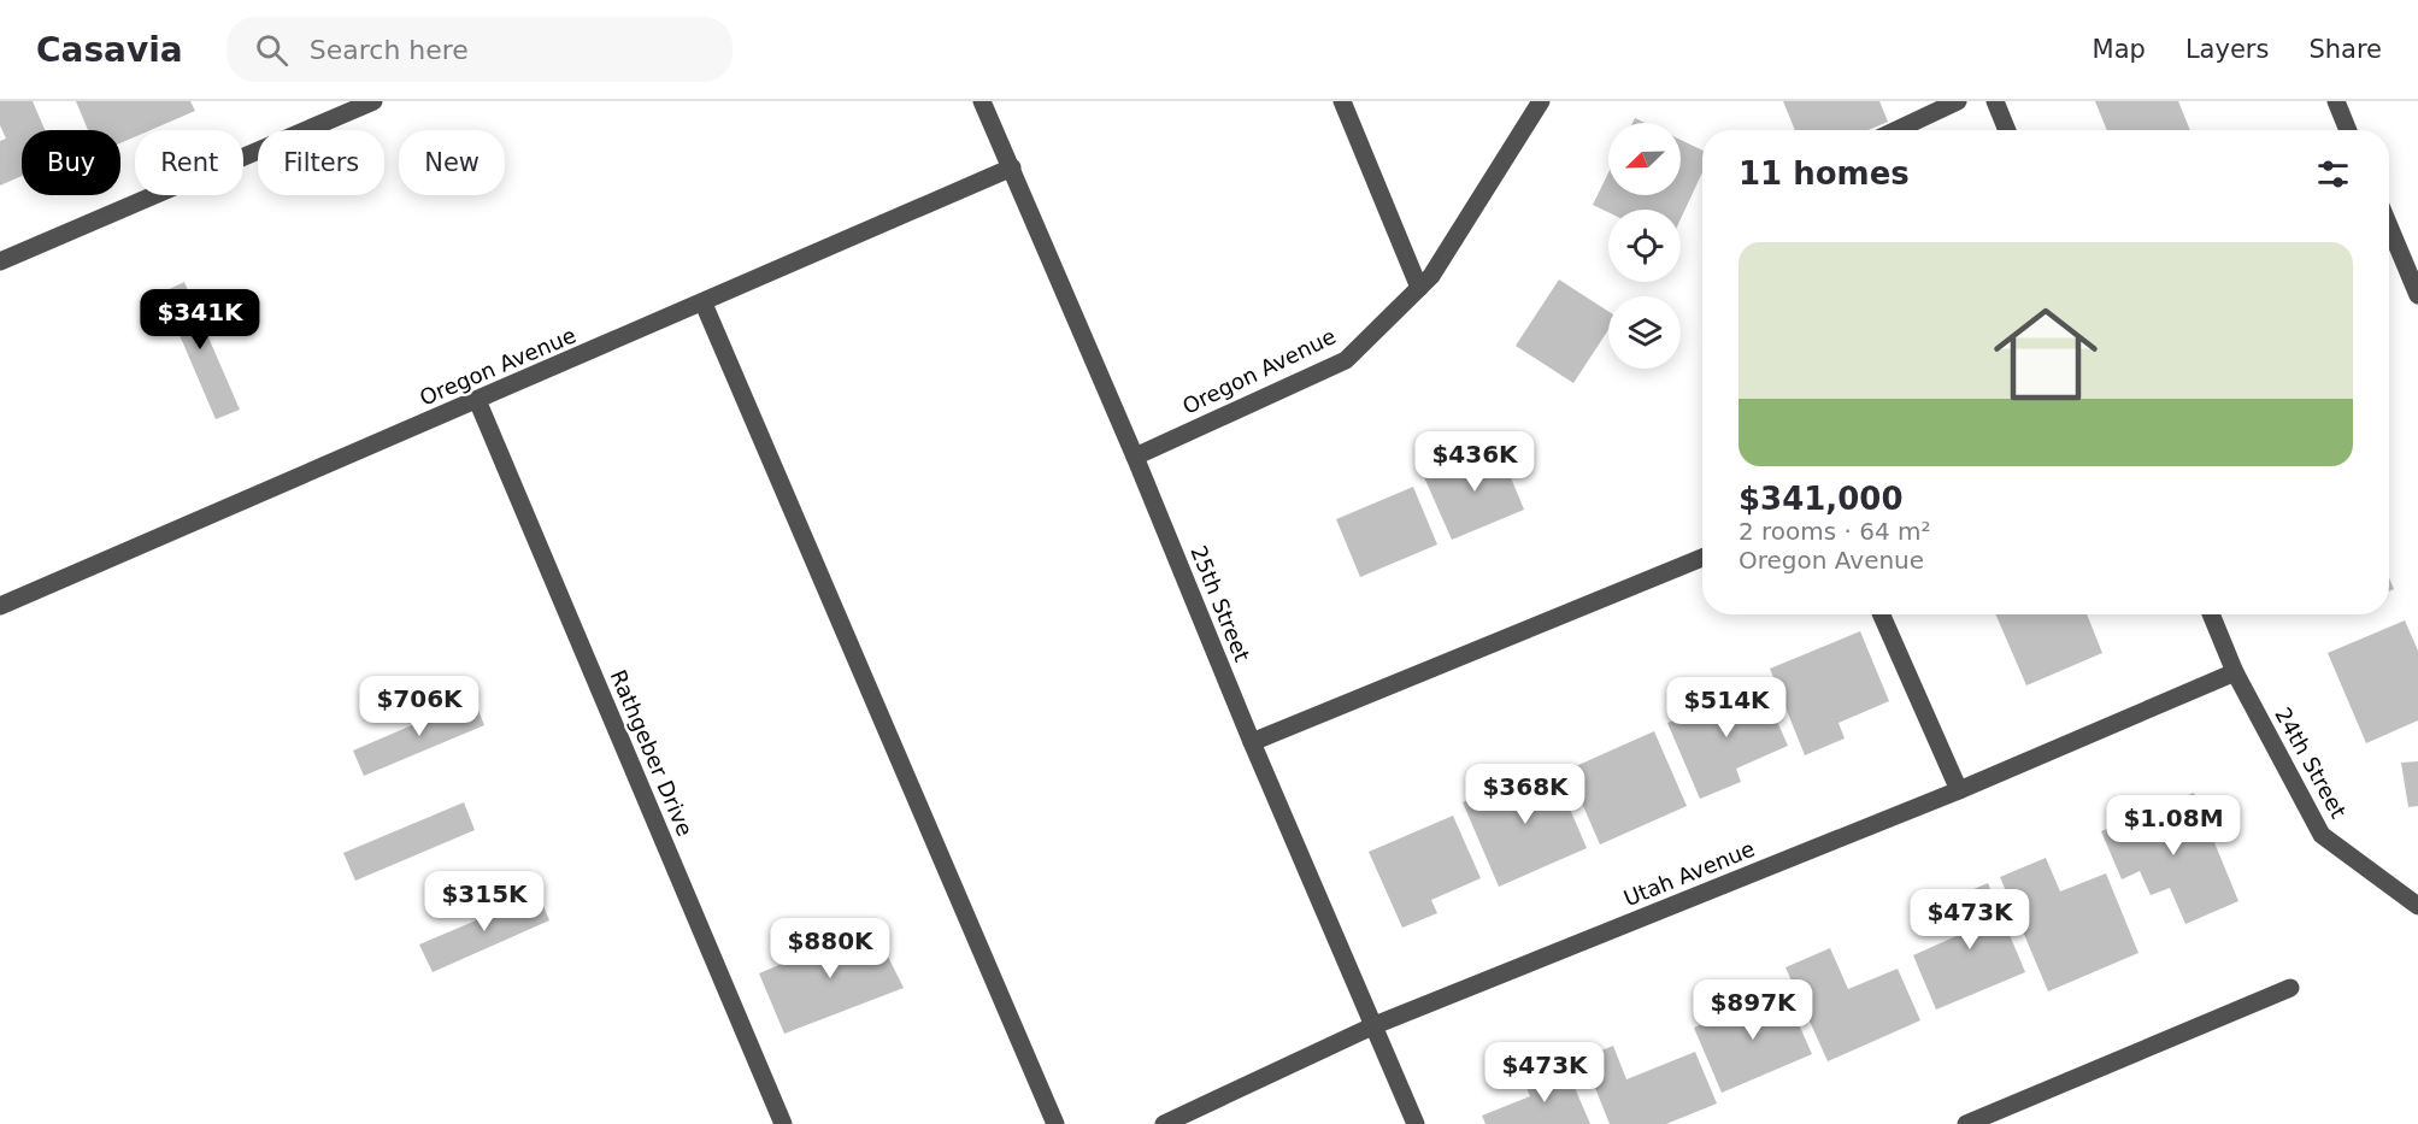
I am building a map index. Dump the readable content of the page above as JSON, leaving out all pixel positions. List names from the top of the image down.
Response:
{
  "streets": {
    "street": [
      "Oregon Avenue",
      "25th Street",
      "Rathgeber Drive",
      "24th Street",
      "Utah Avenue"
    ]
  },
  "crossings": [
    ["Oregon Avenue", "25th Street"],
    ["Oregon Avenue", "Rathgeber Drive"],
    ["25th Street", "Utah Avenue"],
    ["24th Street", "Utah Avenue"]
  ],
  "north": "bottom left",
  "page": {
    "header": "Casavia",
    "search": "Search here",
    "nav": ["Map", "Layers", "Share"],
    "chip": [
      "Buy",
      "Rent",
      "Filters",
      "New"
    ],
    "heading": "11 homes",
    "list": [
      {
        "name": "$341,000",
        "note": "2 rooms · 64 m² · Oregon Avenue"
      }
    ],
    "price": [
      "$341K",
      "$436K",
      "$706K",
      "$514K",
      "$368K",
      "$1.08M",
      "$315K",
      "$473K",
      "$880K",
      "$897K",
      "$473K"
    ]
  }
}
